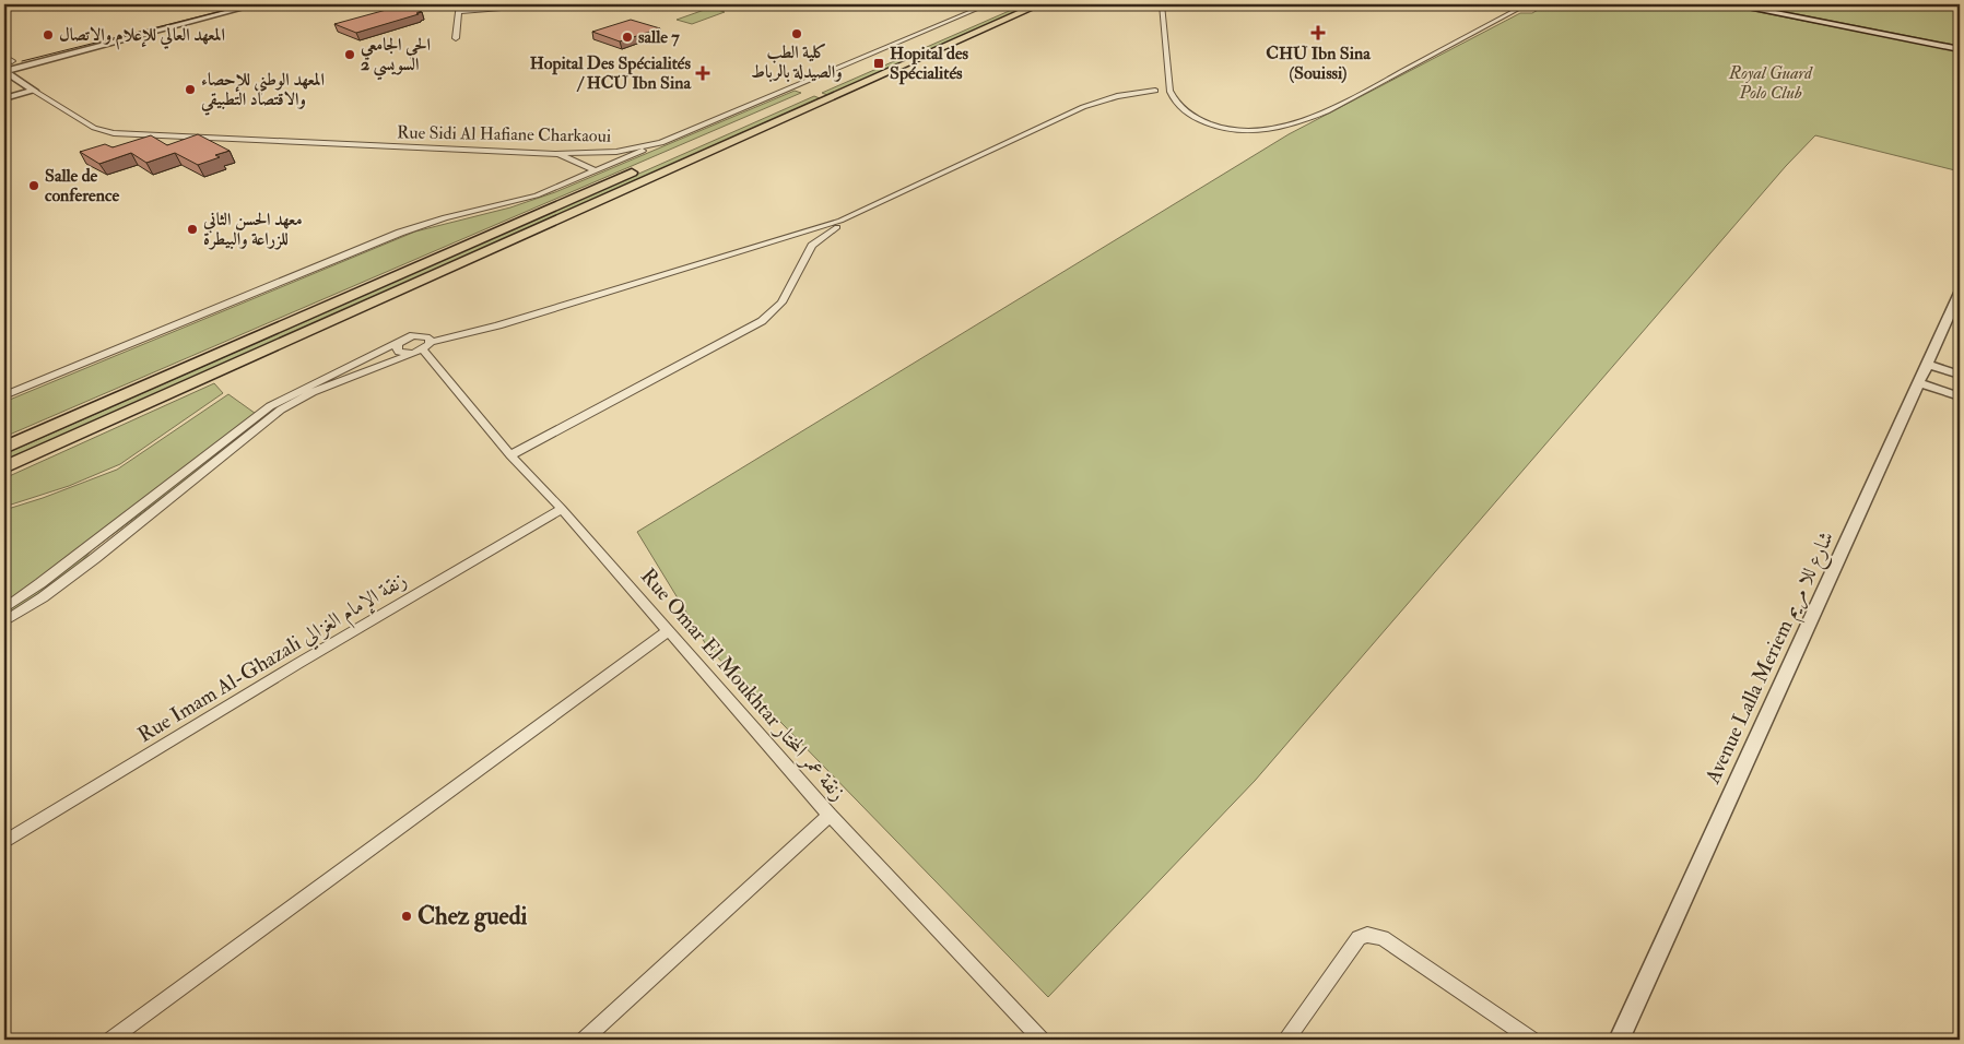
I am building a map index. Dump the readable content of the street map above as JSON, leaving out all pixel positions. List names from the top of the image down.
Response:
{
  "streets": {
    "street": [
      "Rue Sidi Al Hafiane Charkaoui",
      "Rue Imam Al-Ghazali زنقة الإمام الغزالي",
      "Avenue Lalla Meriem شارع للا مريم",
      "Rue Omar El Moukhtar زنقة عمر المختار"
    ]
  },
  "crossings": [
    ["Rue Imam Al-Ghazali زنقة الإمام الغزالي", "Rue Omar El Moukhtar زنقة عمر المختار"]
  ],
  "parks": ["Royal Guard Polo Club"],
  "places": {
    "health": ["CHU Ibn Sina (Souissi)", "Hopital Des Spécialités / HCU Ibn Sina"],
    "other": [
      "كلية الطب والصيدلة بالرباط",
      "المعهد العالي للإعلام والاتصال",
      "salle 7",
      "الحي الجامعي السويسي 2",
      "المعهد الوطني للإحصاء والاقتصاد التطبيقي",
      "Salle de conference",
      "معهد الحسن الثاني للزراعة والبيطرة",
      "Chez guedi"
    ],
    "transit": ["Hopital des Spécialités"]
  }
}
